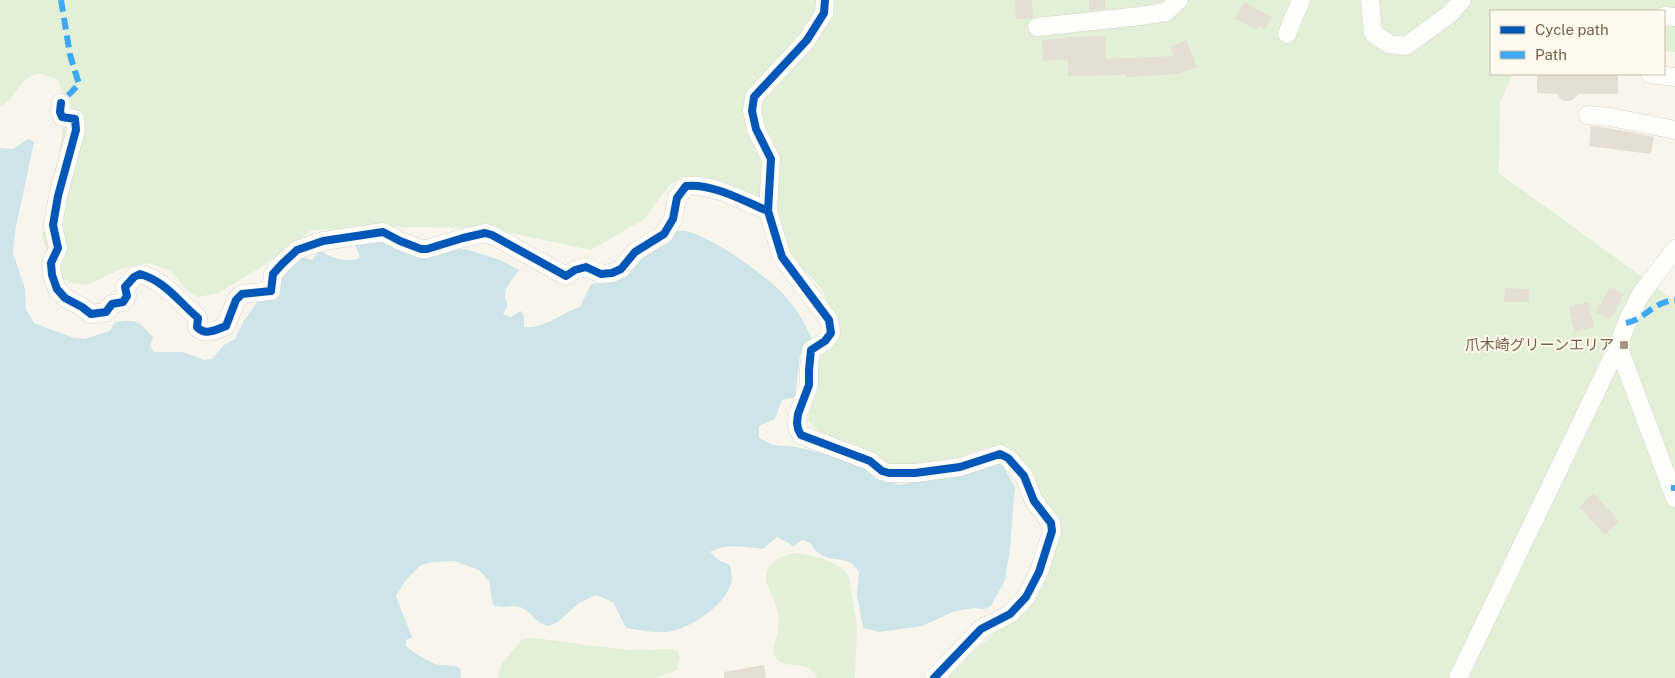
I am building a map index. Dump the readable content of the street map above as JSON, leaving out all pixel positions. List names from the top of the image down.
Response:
{
  "places": {
    "transit": ["爪木崎グリーンエリア"]
  },
  "legend": ["Cycle path", "Path"]
}
